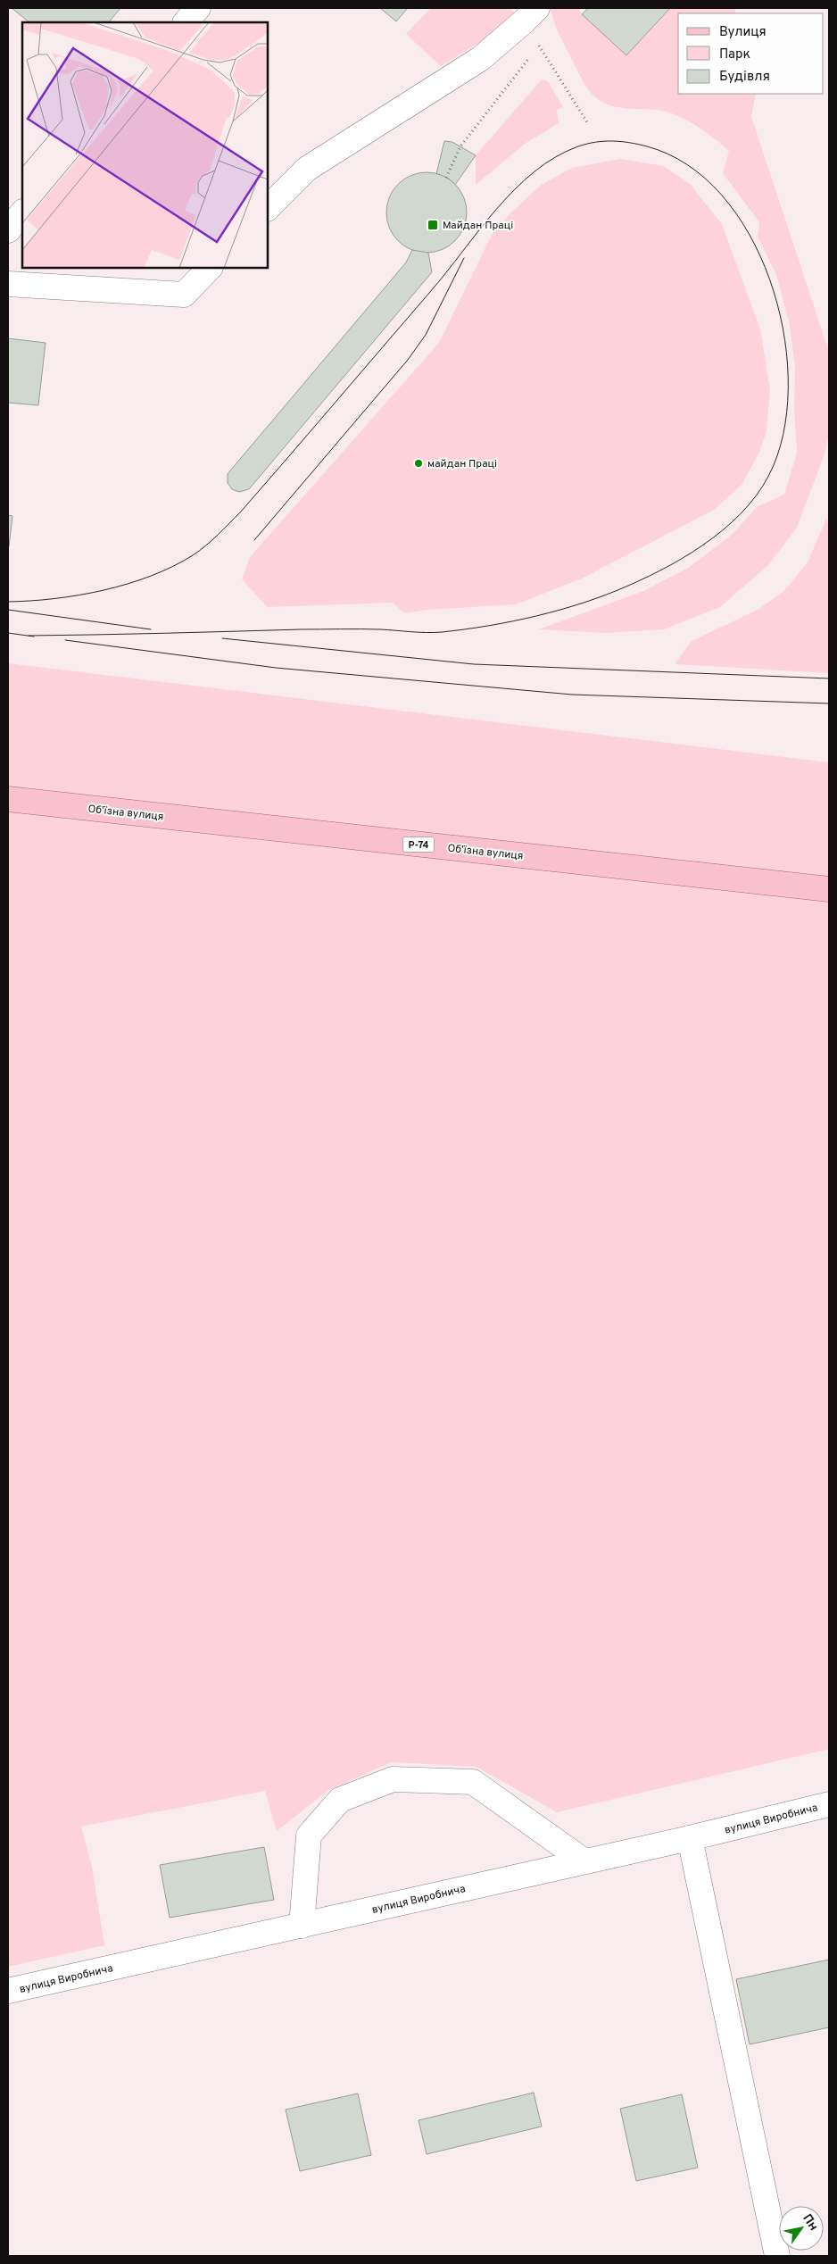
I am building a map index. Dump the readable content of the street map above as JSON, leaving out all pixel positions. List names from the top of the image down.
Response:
{
  "streets": {
    "main road": ["Обʼїзна вулиця", "Р-74"],
    "street": ["вулиця Виробнича"]
  },
  "places": {
    "transit": ["Майдан Праці"],
    "other": ["майдан Праці"]
  },
  "legend": ["Вулиця", "Парк", "Будівля"],
  "north": "top right"
}
